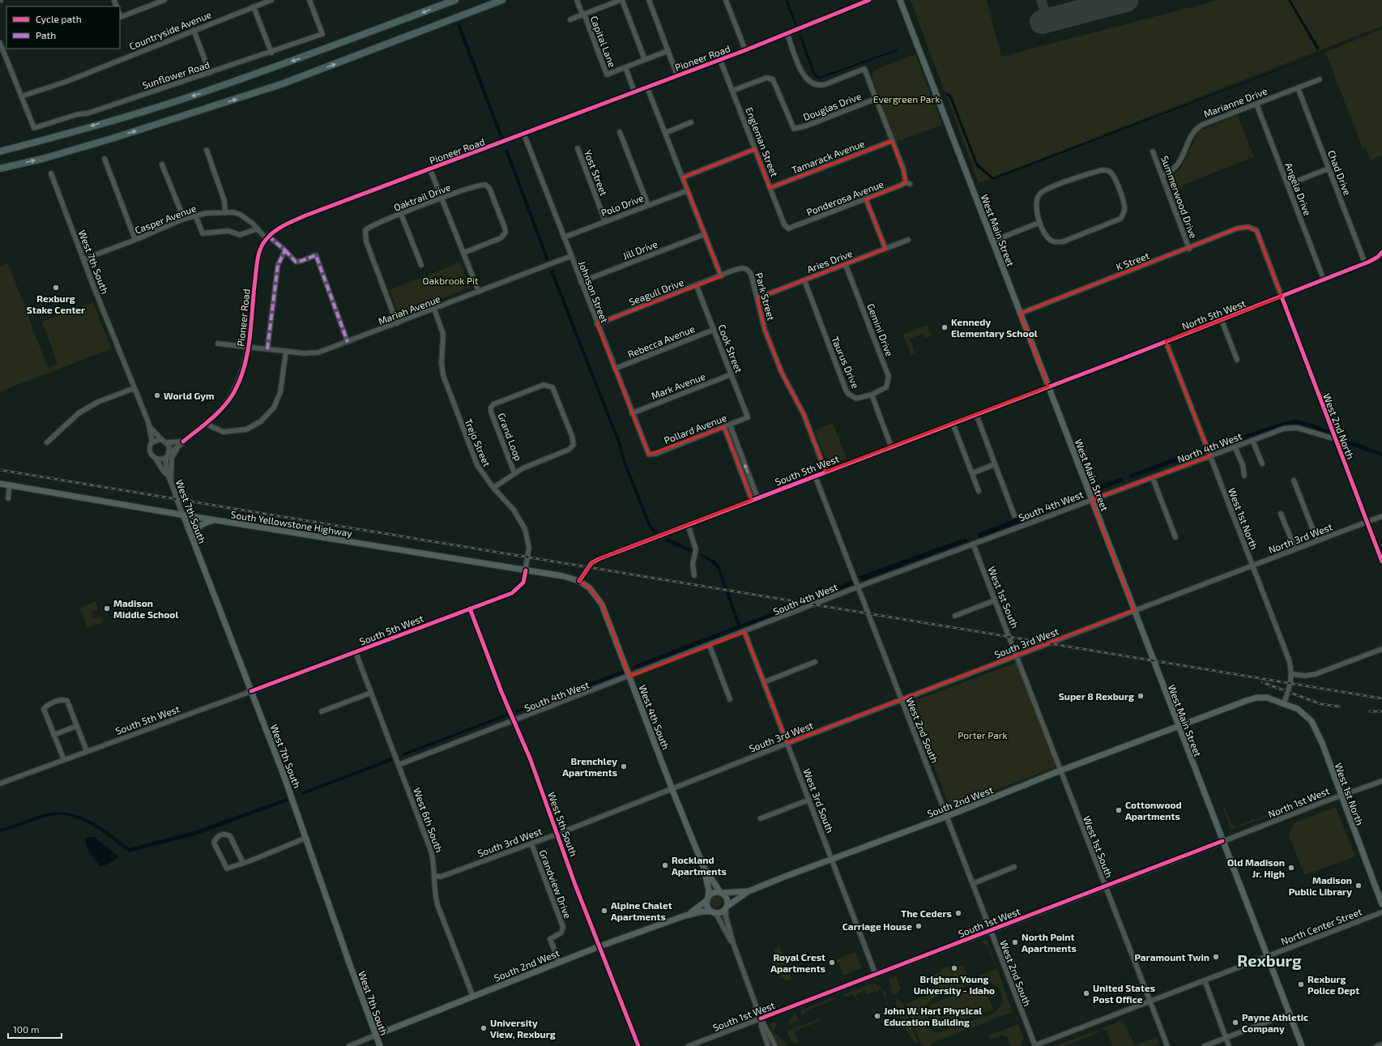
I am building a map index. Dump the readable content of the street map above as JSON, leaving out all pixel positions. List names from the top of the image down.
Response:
{
  "streets": {
    "main road": [
      "West Main Street",
      "West 7th South",
      "West 1st North",
      "South Yellowstone Highway",
      "West 4th South",
      "South 2nd West"
    ],
    "street": [
      "Countryside Avenue",
      "Capital Lane",
      "Pioneer Road",
      "Sunflower Road",
      "Marianne Drive",
      "Douglas Drive",
      "Engleman Street",
      "Tamarack Avenue",
      "Yost Street",
      "Chad Drive",
      "Angela Drive",
      "Oaktrail Drive",
      "Summerwood Drive",
      "Ponderosa Avenue",
      "Polo Drive",
      "Casper Avenue",
      "Jill Drive",
      "Aries Drive",
      "K Street",
      "Johnson Street",
      "Seagull Drive",
      "Park Street",
      "Mariah Avenue",
      "North 5th West",
      "Gemini Drive",
      "Rebecca Avenue",
      "Cook Street",
      "Taurus Drive",
      "Mark Avenue",
      "West 2nd North",
      "Pollard Avenue",
      "Grand Loop",
      "Trejo Street",
      "North 4th West",
      "South 5th West",
      "South 4th West",
      "North 3rd West",
      "West 1st South",
      "South 3rd West",
      "West 2nd South",
      "West 3rd South",
      "North 1st West",
      "West 6th South",
      "West 5th South",
      "Grandview Drive",
      "South 1st West",
      "North Center Street"
    ]
  },
  "crossings": [
    ["Countryside Avenue", "Sunflower Road"],
    ["Pioneer Road", "Engleman Street"],
    ["Pioneer Road", "Casper Avenue"],
    ["Pioneer Road", "West 7th South"],
    ["Pioneer Road", "Johnson Street"],
    ["Pioneer Road", "Mariah Avenue"],
    ["Marianne Drive", "Chad Drive"],
    ["Marianne Drive", "Angela Drive"],
    ["Marianne Drive", "Summerwood Drive"],
    ["Douglas Drive", "Engleman Street"],
    ["Engleman Street", "Tamarack Avenue"],
    ["Engleman Street", "Ponderosa Avenue"],
    ["Tamarack Avenue", "Ponderosa Avenue"],
    ["Yost Street", "Polo Drive"],
    ["Chad Drive", "North 5th West"],
    ["Angela Drive", "North 5th West"],
    ["Oaktrail Drive", "Mariah Avenue"],
    ["Summerwood Drive", "K Street"],
    ["Polo Drive", "Johnson Street"],
    ["Casper Avenue", "West 7th South"],
    ["Casper Avenue", "Mariah Avenue"],
    ["West Main Street", "K Street"],
    ["West Main Street", "North 5th West"],
    ["West Main Street", "North 4th West"],
    ["West Main Street", "South 5th West"],
    ["West Main Street", "South 4th West"],
    ["West Main Street", "West 1st North"],
    ["West Main Street", "North 3rd West"],
    ["West Main Street", "South 3rd West"],
    ["West Main Street", "South 2nd West"],
    ["West Main Street", "North 1st West"],
    ["West Main Street", "South 1st West"],
    ["West Main Street", "North Center Street"],
    ["Jill Drive", "Johnson Street"],
    ["Aries Drive", "Park Street"],
    ["Aries Drive", "Gemini Drive"],
    ["Aries Drive", "Taurus Drive"],
    ["K Street", "West 2nd North"],
    ["West 7th South", "South 5th West"],
    ["West 7th South", "South Yellowstone Highway"],
    ["West 7th South", "South 2nd West"],
    ["Johnson Street", "Seagull Drive"],
    ["Johnson Street", "Mariah Avenue"],
    ["Johnson Street", "Rebecca Avenue"],
    ["Johnson Street", "Mark Avenue"],
    ["Johnson Street", "Pollard Avenue"],
    ["Seagull Drive", "Park Street"],
    ["Seagull Drive", "Cook Street"],
    ["Park Street", "South 5th West"],
    ["Mariah Avenue", "Trejo Street"],
    ["North 5th West", "West 2nd North"],
    ["North 5th West", "South 5th West"],
    ["North 5th West", "West 1st North"],
    ["Gemini Drive", "Taurus Drive"],
    ["Rebecca Avenue", "Cook Street"],
    ["Cook Street", "Mark Avenue"],
    ["Cook Street", "Pollard Avenue"],
    ["Taurus Drive", "South 5th West"],
    ["West 2nd North", "North 4th West"],
    ["West 2nd North", "North 3rd West"],
    ["Grand Loop", "Trejo Street"],
    ["Trejo Street", "South 5th West"],
    ["Trejo Street", "South Yellowstone Highway"],
    ["North 4th West", "South 4th West"],
    ["North 4th West", "West 1st North"],
    ["South 5th West", "South Yellowstone Highway"],
    ["South 5th West", "West 4th South"],
    ["South 5th West", "West 2nd South"],
    ["South 5th West", "West 6th South"],
    ["South 5th West", "West 5th South"],
    ["South 4th West", "West 1st South"],
    ["South 4th West", "West 4th South"],
    ["South 4th West", "West 2nd South"],
    ["South 4th West", "West 3rd South"],
    ["South 4th West", "West 6th South"],
    ["South 4th West", "West 5th South"],
    ["West 1st North", "North 3rd West"],
    ["West 1st North", "South 2nd West"],
    ["West 1st North", "North 1st West"],
    ["South Yellowstone Highway", "West 4th South"],
    ["North 3rd West", "South 3rd West"],
    ["West 1st South", "South 3rd West"],
    ["West 1st South", "South 2nd West"],
    ["West 1st South", "South 1st West"],
    ["West 1st South", "North Center Street"],
    ["South 3rd West", "West 4th South"],
    ["South 3rd West", "West 2nd South"],
    ["South 3rd West", "West 3rd South"],
    ["South 3rd West", "West 6th South"],
    ["South 3rd West", "West 5th South"],
    ["South 3rd West", "Grandview Drive"],
    ["West 4th South", "South 2nd West"],
    ["West 2nd South", "South 2nd West"],
    ["West 2nd South", "South 1st West"],
    ["West 2nd South", "North Center Street"],
    ["West 3rd South", "South 2nd West"],
    ["West 3rd South", "South 1st West"],
    ["South 2nd West", "West 6th South"],
    ["South 2nd West", "West 5th South"],
    ["South 2nd West", "Grandview Drive"],
    ["North 1st West", "South 1st West"]
  ],
  "districts": ["Rexburg"],
  "parks": ["Evergreen Park", "Oakbrook Pit", "Porter Park"],
  "places": [
    "Rexburg Stake Center",
    "Kennedy Elementary School",
    "World Gym",
    "Madison Middle School",
    "Super 8 Rexburg",
    "Brenchley Apartments",
    "Cottonwood Apartments",
    "Rockland Apartments",
    "Old Madison Jr. High",
    "Madison Public Library",
    "Alpine Chalet Apartments",
    "The Ceders",
    "Carriage House",
    "North Point Apartments",
    "Paramount Twin",
    "Royal Crest Apartments",
    "Brigham Young University - Idaho",
    "Rexburg Police Dept",
    "United States Post Office",
    "John W. Hart Physical Education Building",
    "Payne Athletic Company",
    "University View, Rexburg"
  ],
  "legend": ["Cycle path", "Path"],
  "scale_bar": "100 m"
}
